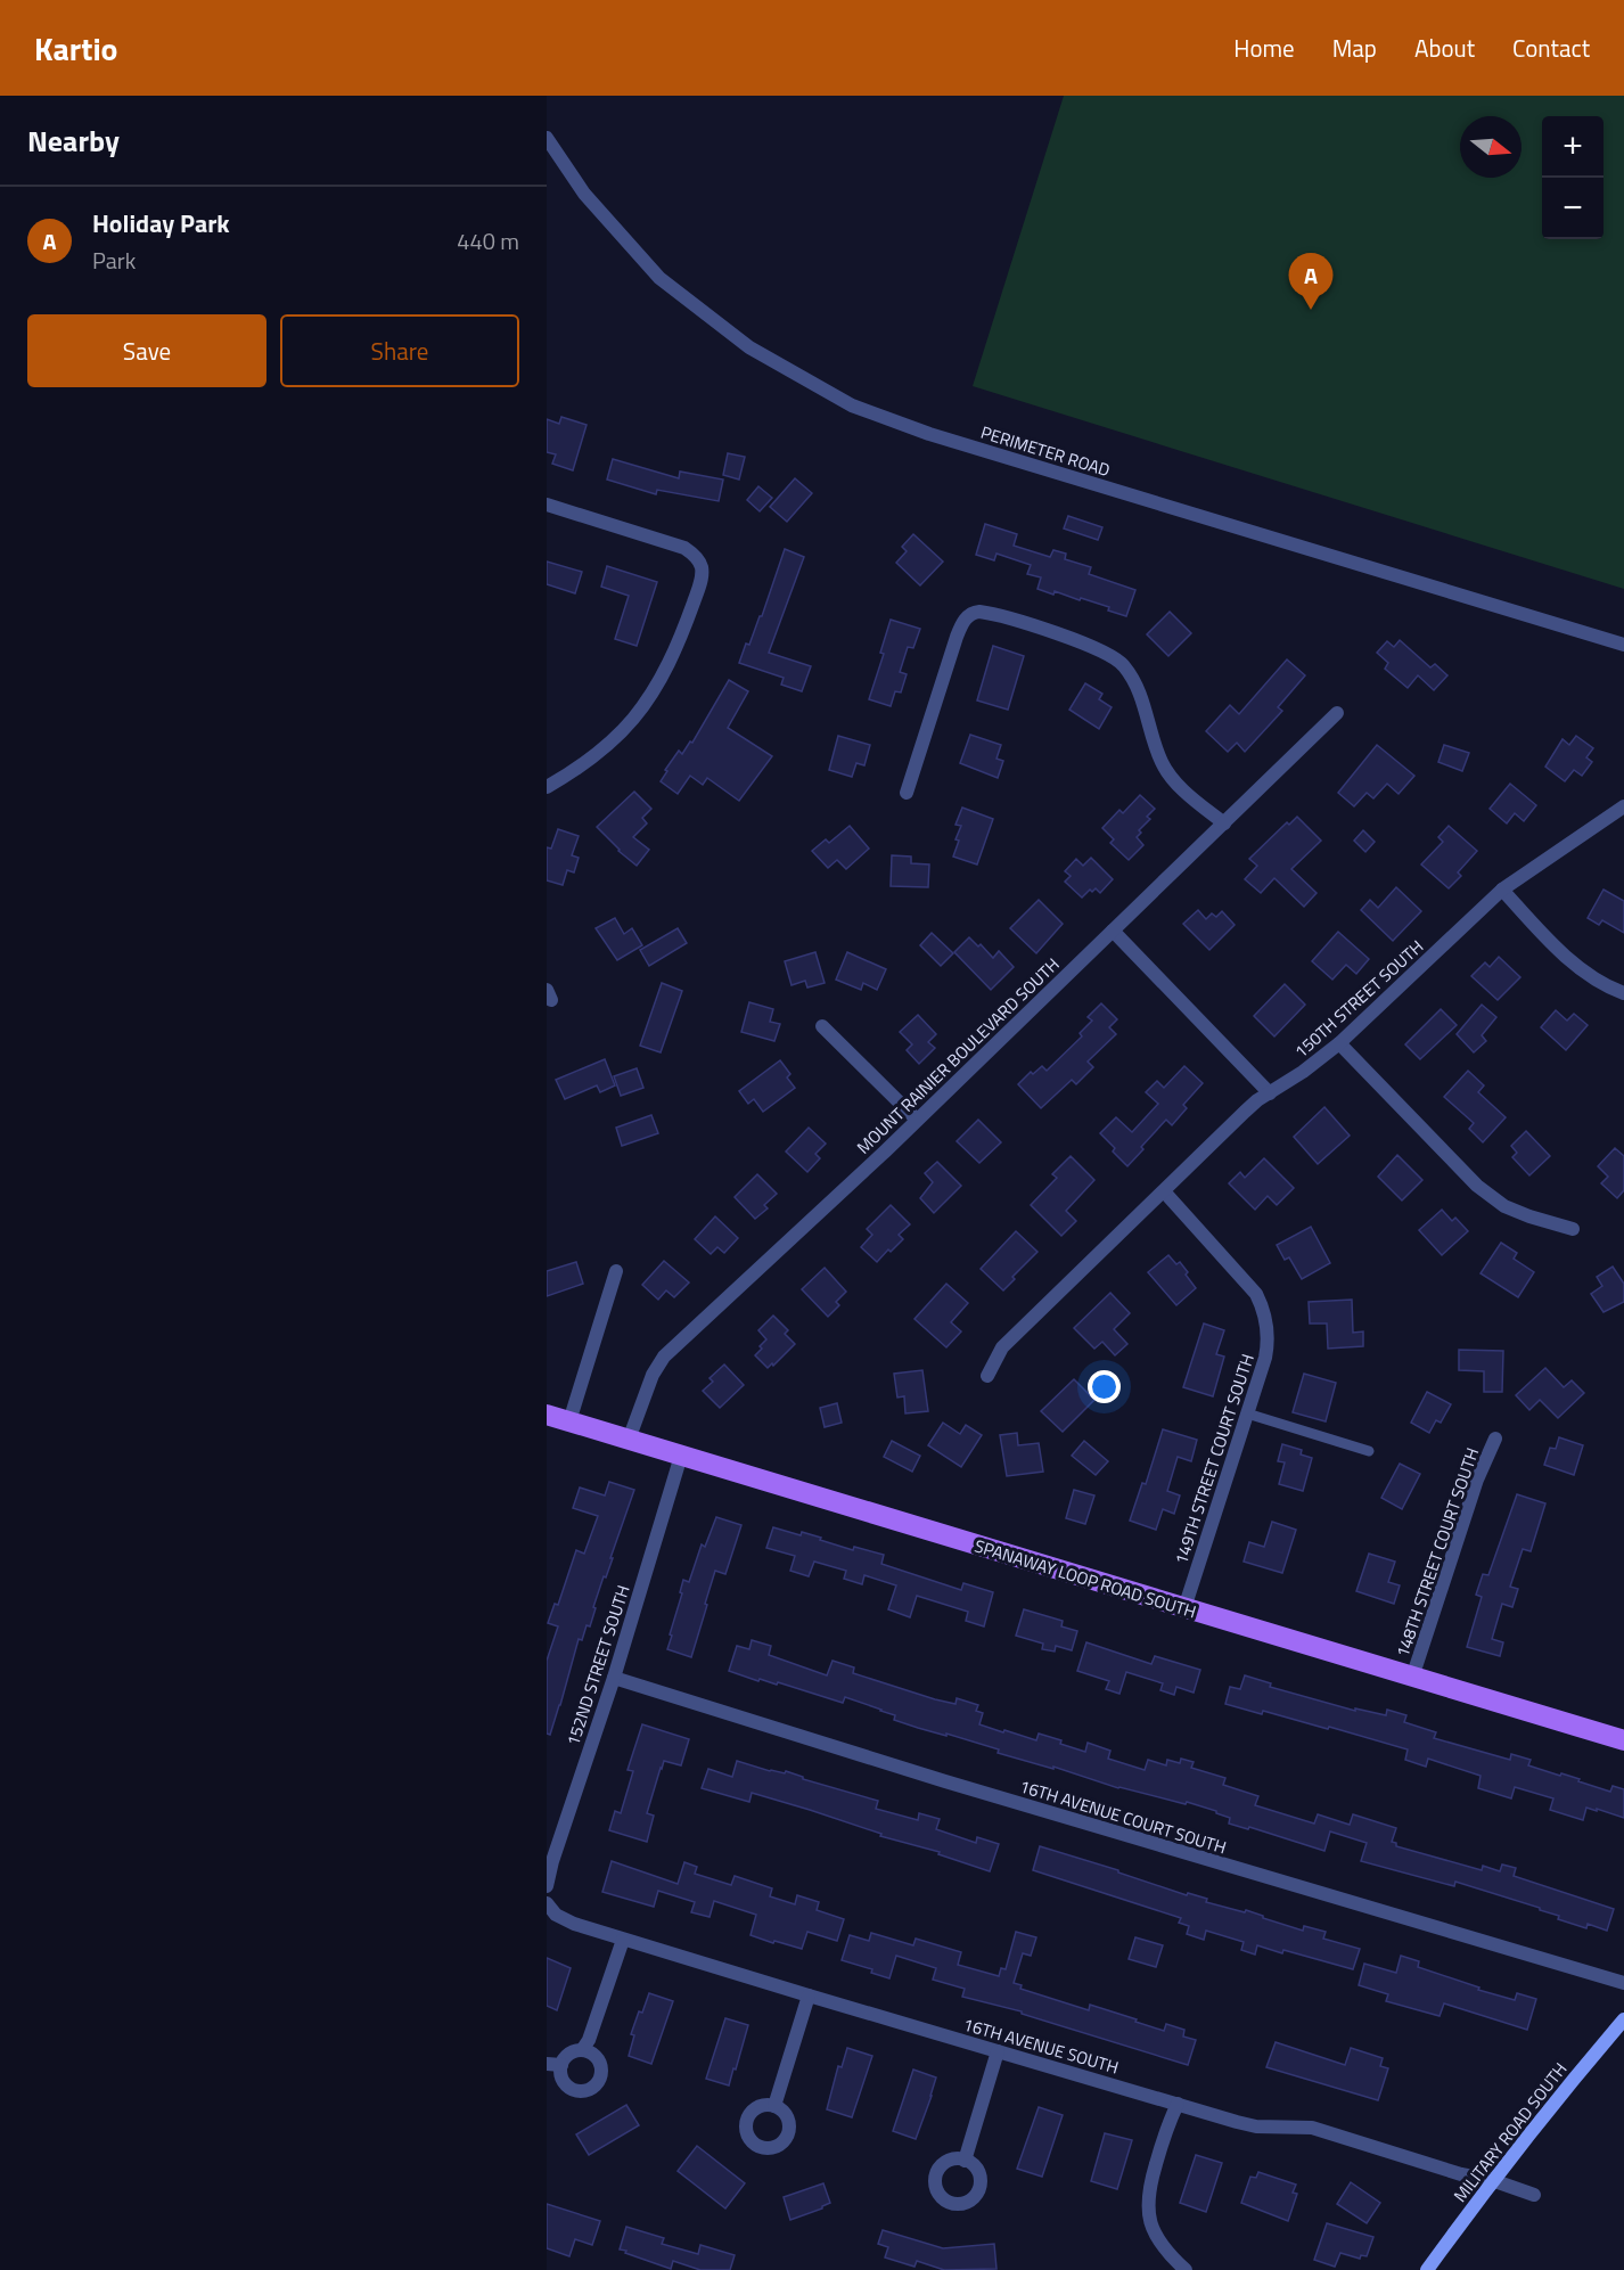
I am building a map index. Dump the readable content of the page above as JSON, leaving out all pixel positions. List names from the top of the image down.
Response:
{
  "streets": {
    "main road": ["SPANAWAY LOOP ROAD SOUTH", "MILITARY ROAD SOUTH"],
    "street": [
      "PERIMETER ROAD",
      "150TH STREET SOUTH",
      "MOUNT RAINIER BOULEVARD SOUTH",
      "149TH STREET COURT SOUTH",
      "148TH STREET COURT SOUTH",
      "152ND STREET SOUTH",
      "16TH AVENUE COURT SOUTH",
      "16TH AVENUE SOUTH"
    ]
  },
  "crossings": [
    ["150TH STREET SOUTH", "149TH STREET COURT SOUTH"],
    ["MOUNT RAINIER BOULEVARD SOUTH", "SPANAWAY LOOP ROAD SOUTH"],
    ["149TH STREET COURT SOUTH", "SPANAWAY LOOP ROAD SOUTH"],
    ["148TH STREET COURT SOUTH", "SPANAWAY LOOP ROAD SOUTH"],
    ["SPANAWAY LOOP ROAD SOUTH", "152ND STREET SOUTH"],
    ["152ND STREET SOUTH", "16TH AVENUE COURT SOUTH"],
    ["16TH AVENUE SOUTH", "MILITARY ROAD SOUTH"]
  ],
  "north": "right",
  "page": {
    "header": "Kartio",
    "nav": [
      "Home",
      "Map",
      "About",
      "Contact"
    ],
    "heading": "Nearby",
    "map_buttons": ["+", "−"],
    "list": [
      {
        "mark": "A",
        "name": "Holiday Park",
        "note": "Park",
        "value": "440 m"
      }
    ],
    "pins": "A",
    "buttons": ["Save", "Share"]
  }
}
